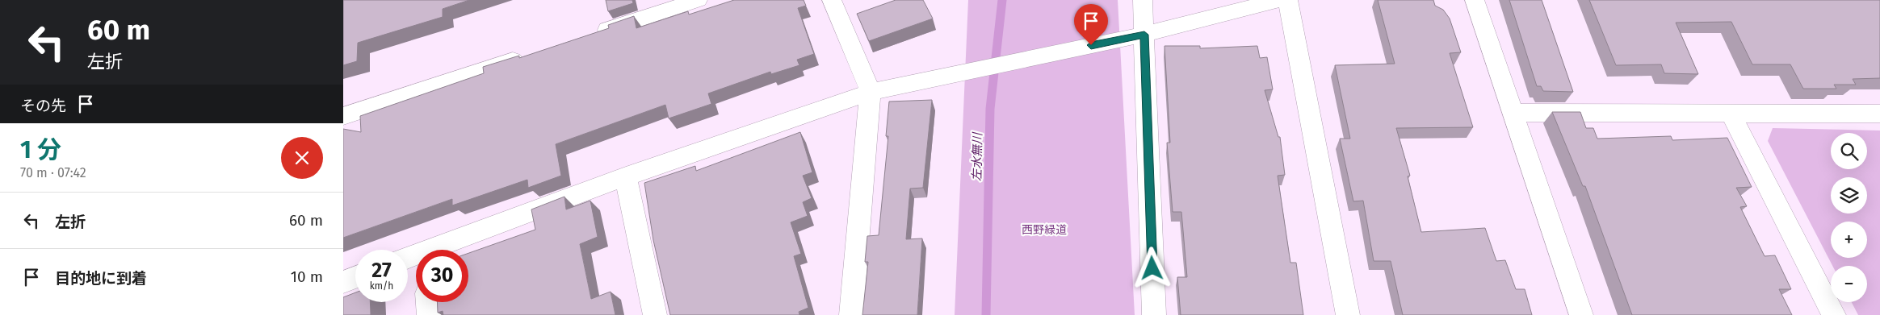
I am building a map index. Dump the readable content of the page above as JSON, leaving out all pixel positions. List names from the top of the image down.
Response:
{
  "water": ["左水無川"],
  "parks": ["西野緑道"],
  "page": {
    "turn": ["60 m", "左折"],
    "then": "その先",
    "heading": ["1 分", "70 m · 07:42"],
    "map_buttons": ["+", "−"],
    "list": [
      {
        "name": "左折",
        "value": "60 m"
      },
      {
        "name": "目的地に到着",
        "value": "10 m"
      }
    ],
    "speed": "27 km/h",
    "limit": "30"
  }
}
